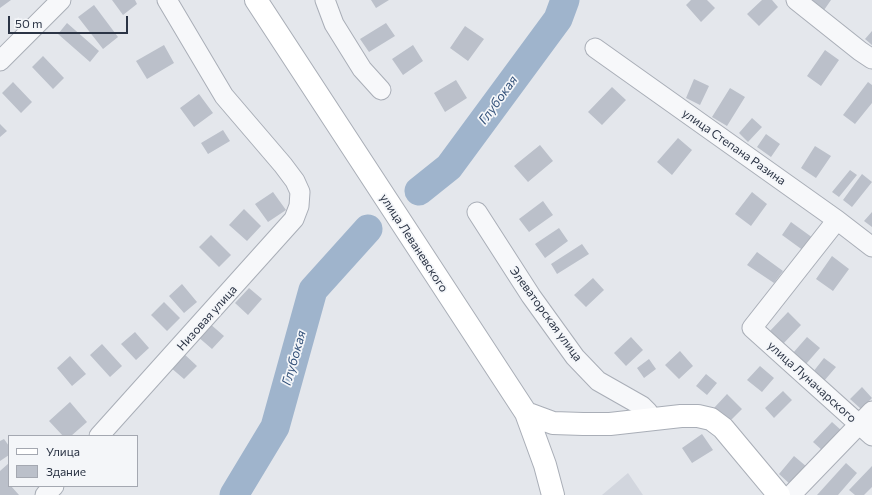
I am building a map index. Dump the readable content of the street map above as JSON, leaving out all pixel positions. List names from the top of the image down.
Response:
{
  "streets": {
    "street": [
      "улица Степана Разина",
      "улица Леваневского",
      "Элеваторская улица",
      "Низовая улица",
      "улица Луначарского"
    ]
  },
  "crossings": [
    ["улица Степана Разина", "улица Луначарского"]
  ],
  "water": ["Глубокая"],
  "legend": ["Улица", "Здание"],
  "scale_bar": "50 m"
}
